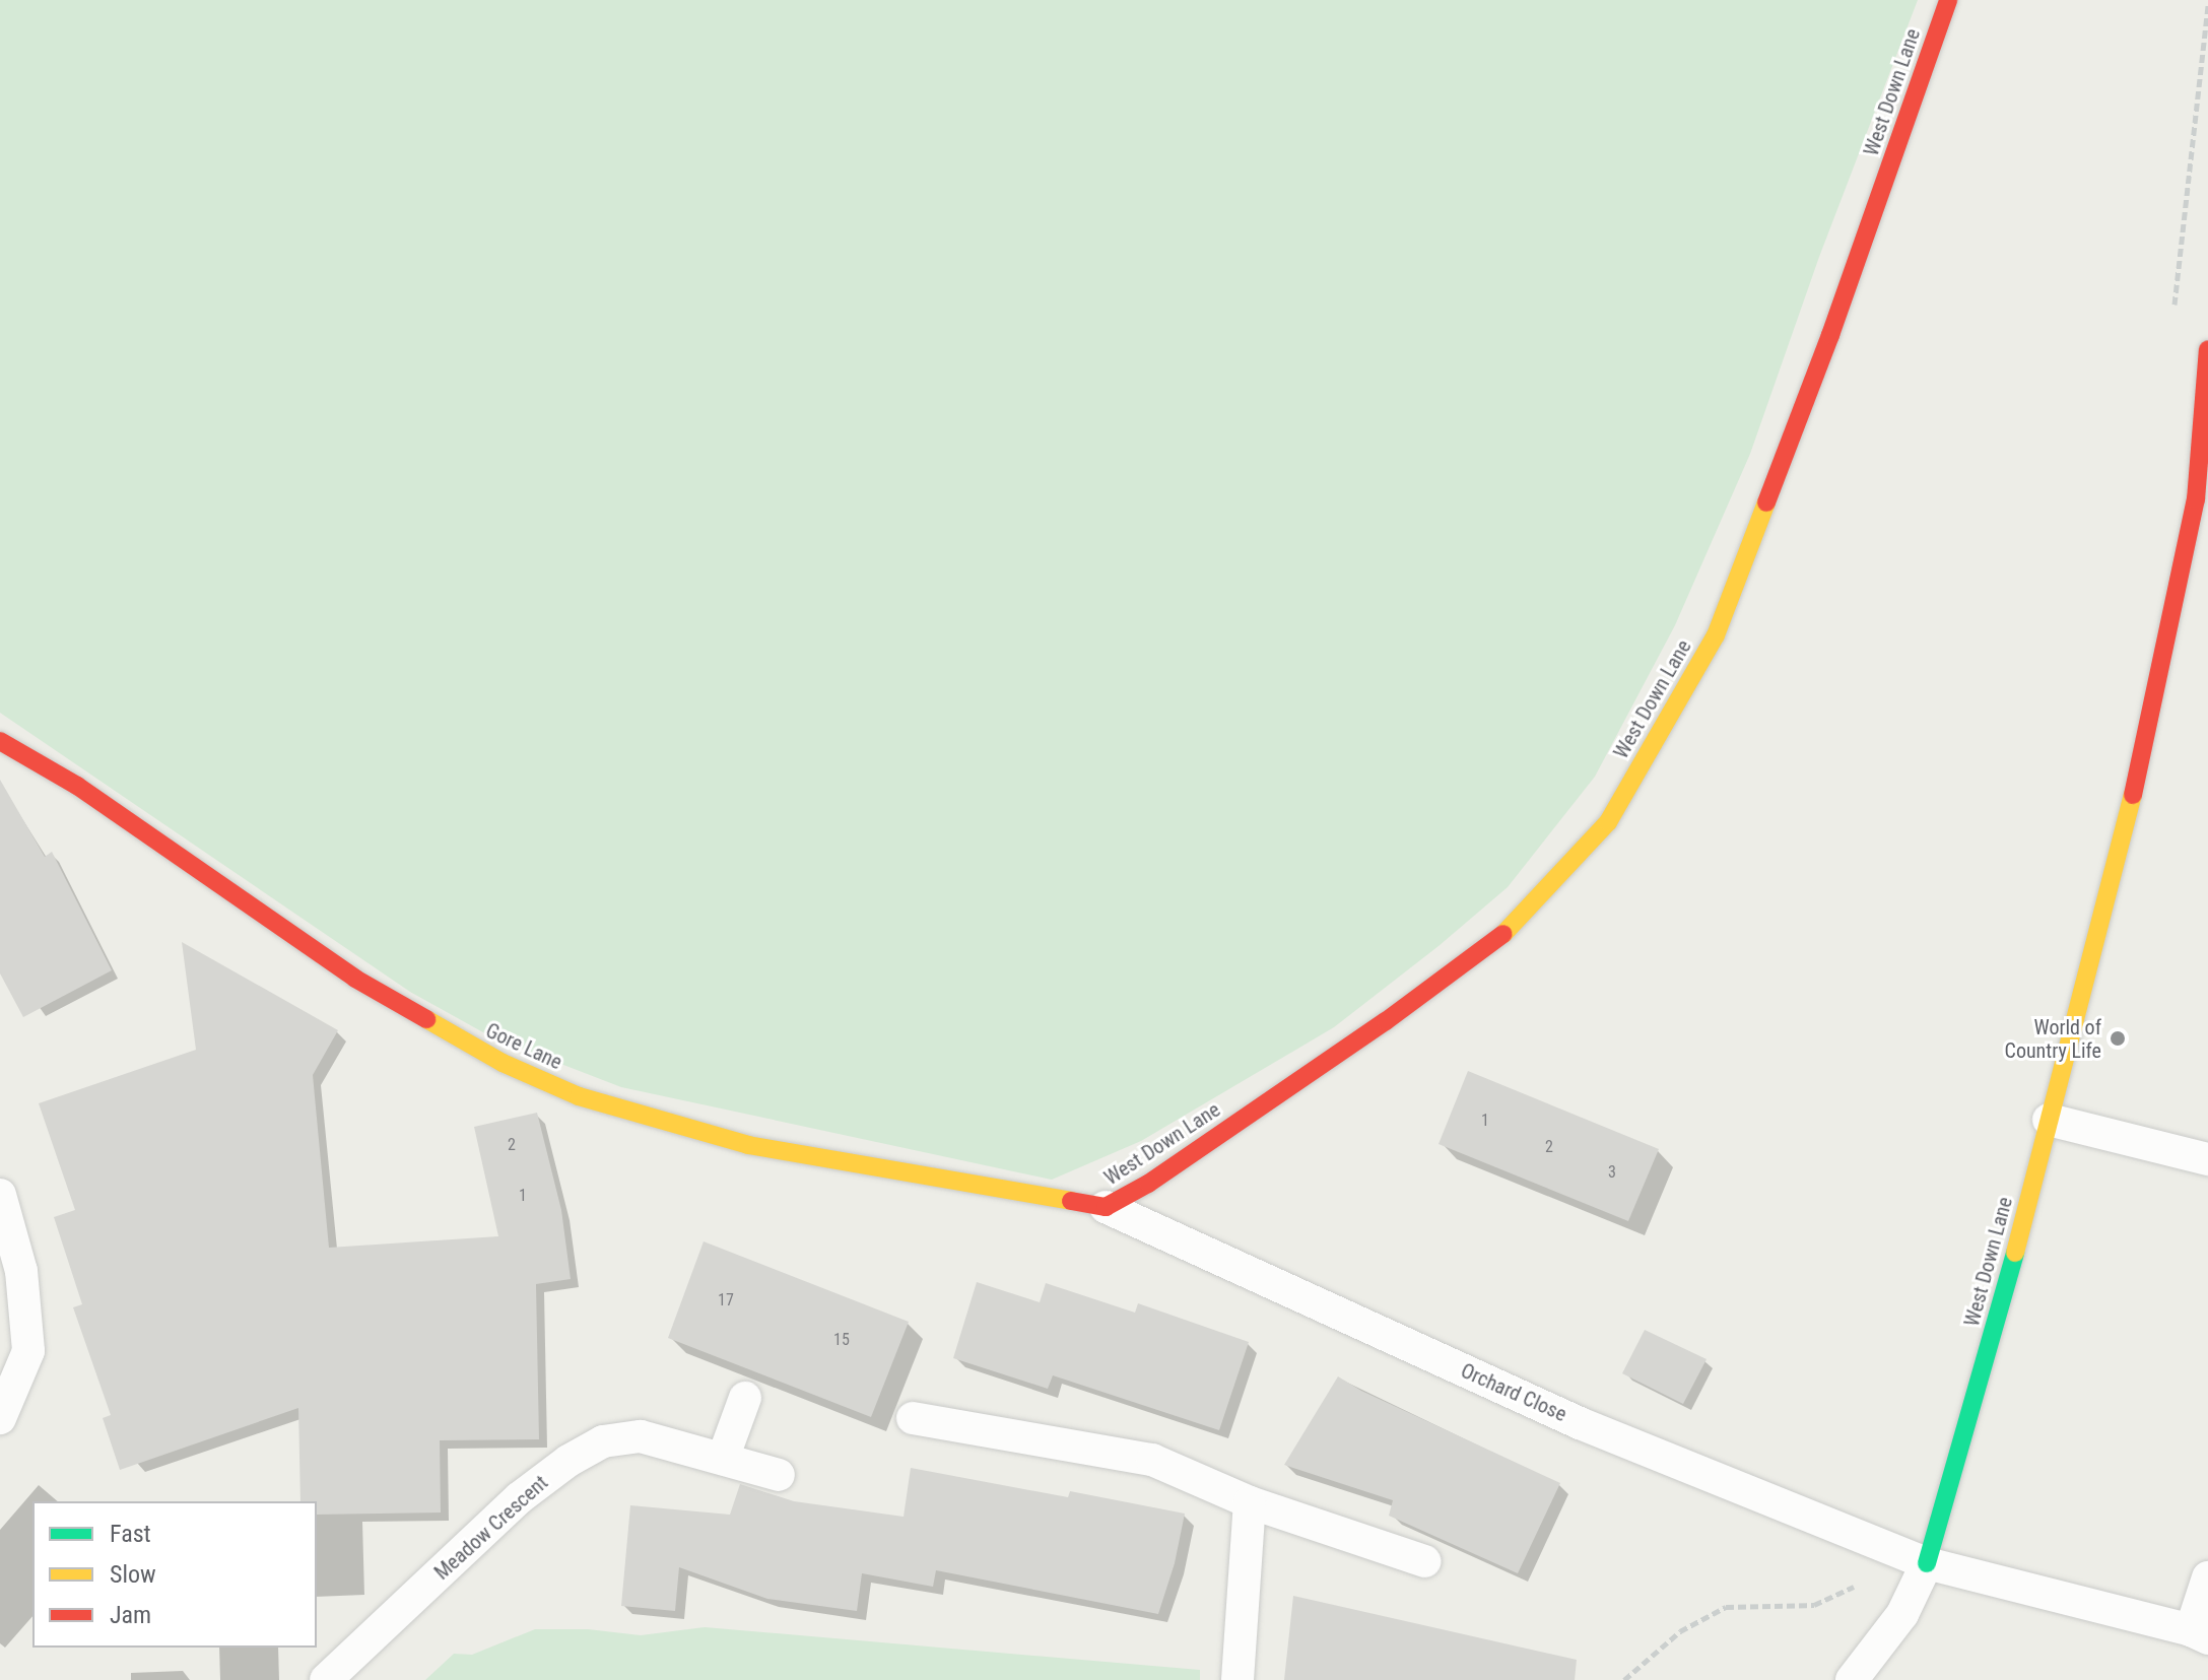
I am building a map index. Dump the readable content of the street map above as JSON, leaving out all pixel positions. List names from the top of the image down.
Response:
{
  "streets": {
    "street": ["West Down Lane", "Gore Lane"],
    "lane": ["Orchard Close", "Meadow Crescent"]
  },
  "crossings": [
    ["West Down Lane", "Gore Lane"],
    ["West Down Lane", "Orchard Close"],
    ["Gore Lane", "Orchard Close"]
  ],
  "places": ["World of Country Life"],
  "house_numbers": [
    "1",
    "2",
    "2",
    "3",
    "1",
    "17",
    "15"
  ],
  "legend": ["Fast", "Slow", "Jam"]
}
